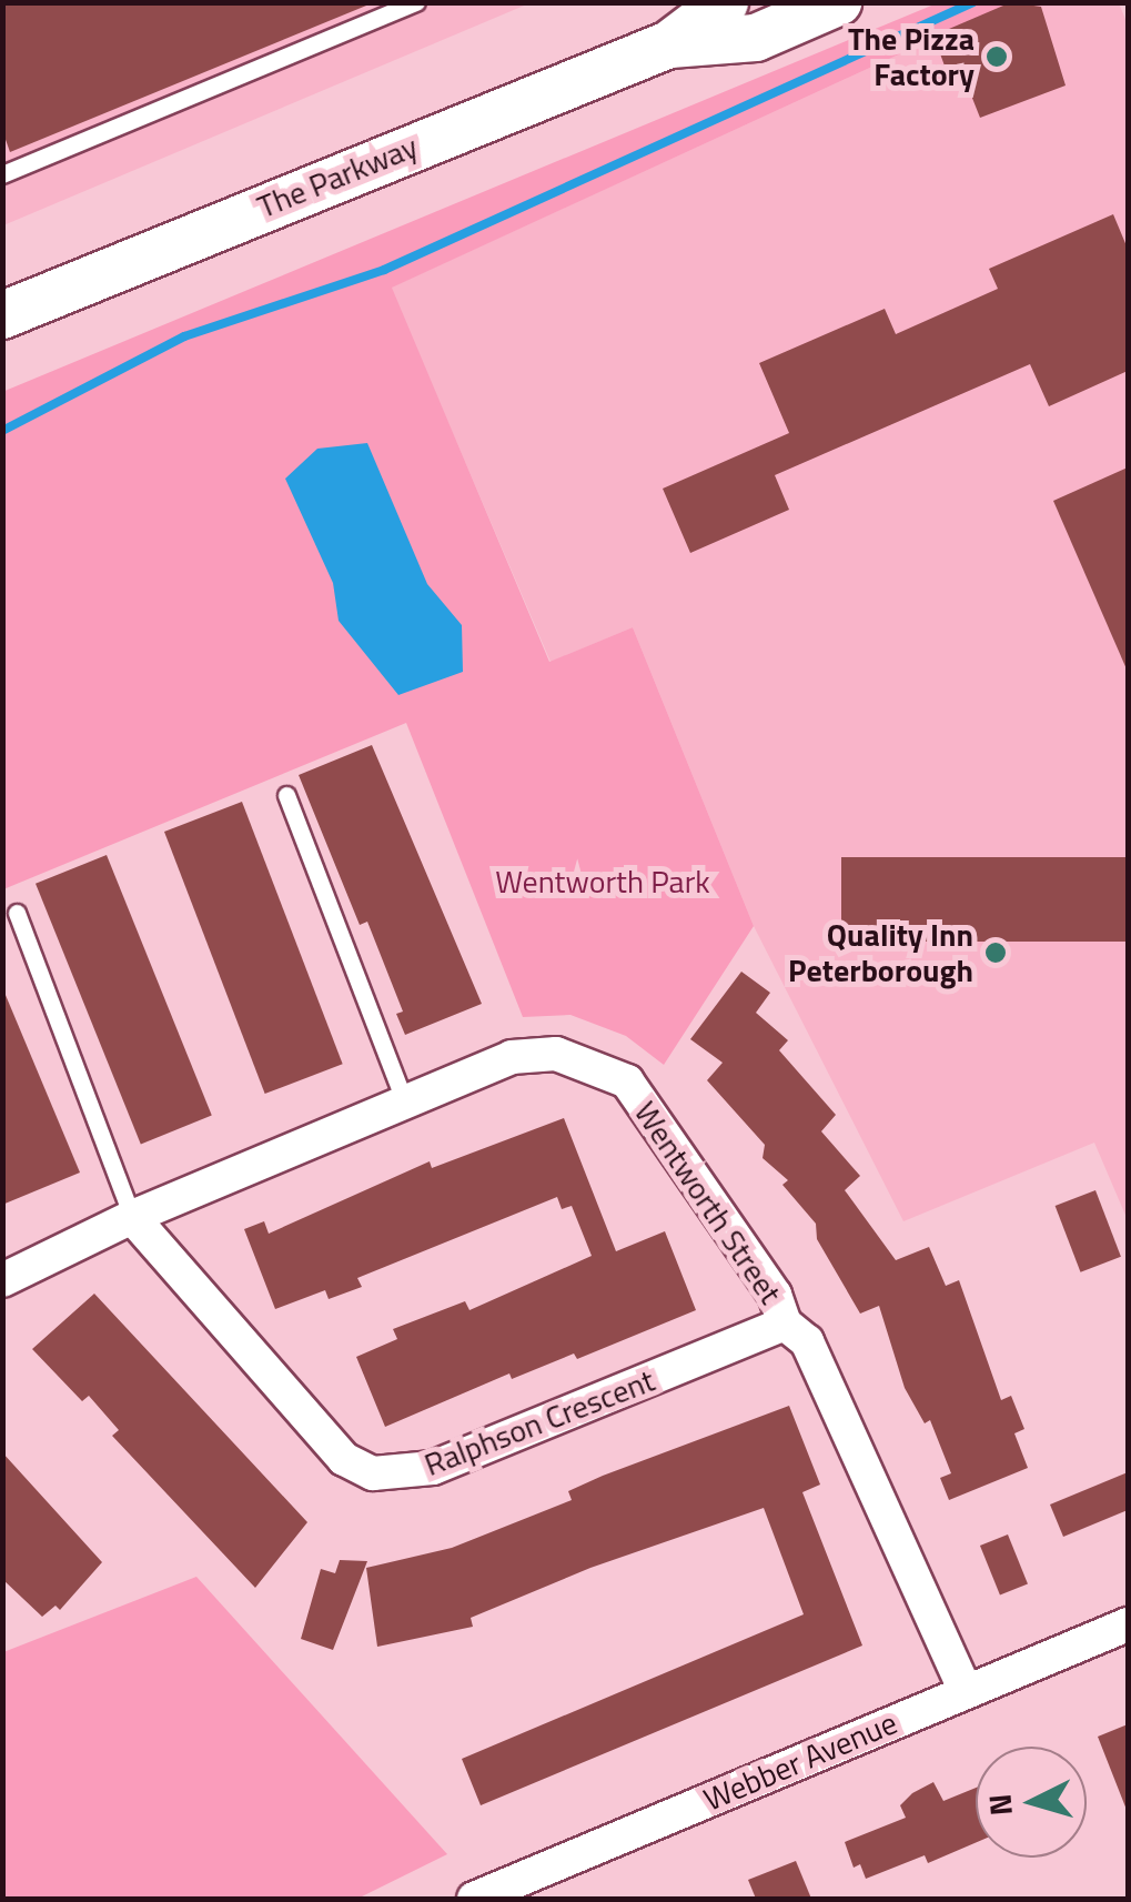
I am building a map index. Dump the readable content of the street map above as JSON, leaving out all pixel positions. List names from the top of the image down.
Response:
{
  "streets": {
    "main road": ["The Parkway"],
    "street": ["Wentworth Street", "Ralphson Crescent", "Webber Avenue"]
  },
  "crossings": [
    ["Wentworth Street", "Ralphson Crescent"],
    ["Wentworth Street", "Webber Avenue"]
  ],
  "parks": ["Wentworth Park"],
  "places": ["The Pizza Factory", "Quality Inn Peterborough"],
  "north": "left"
}
